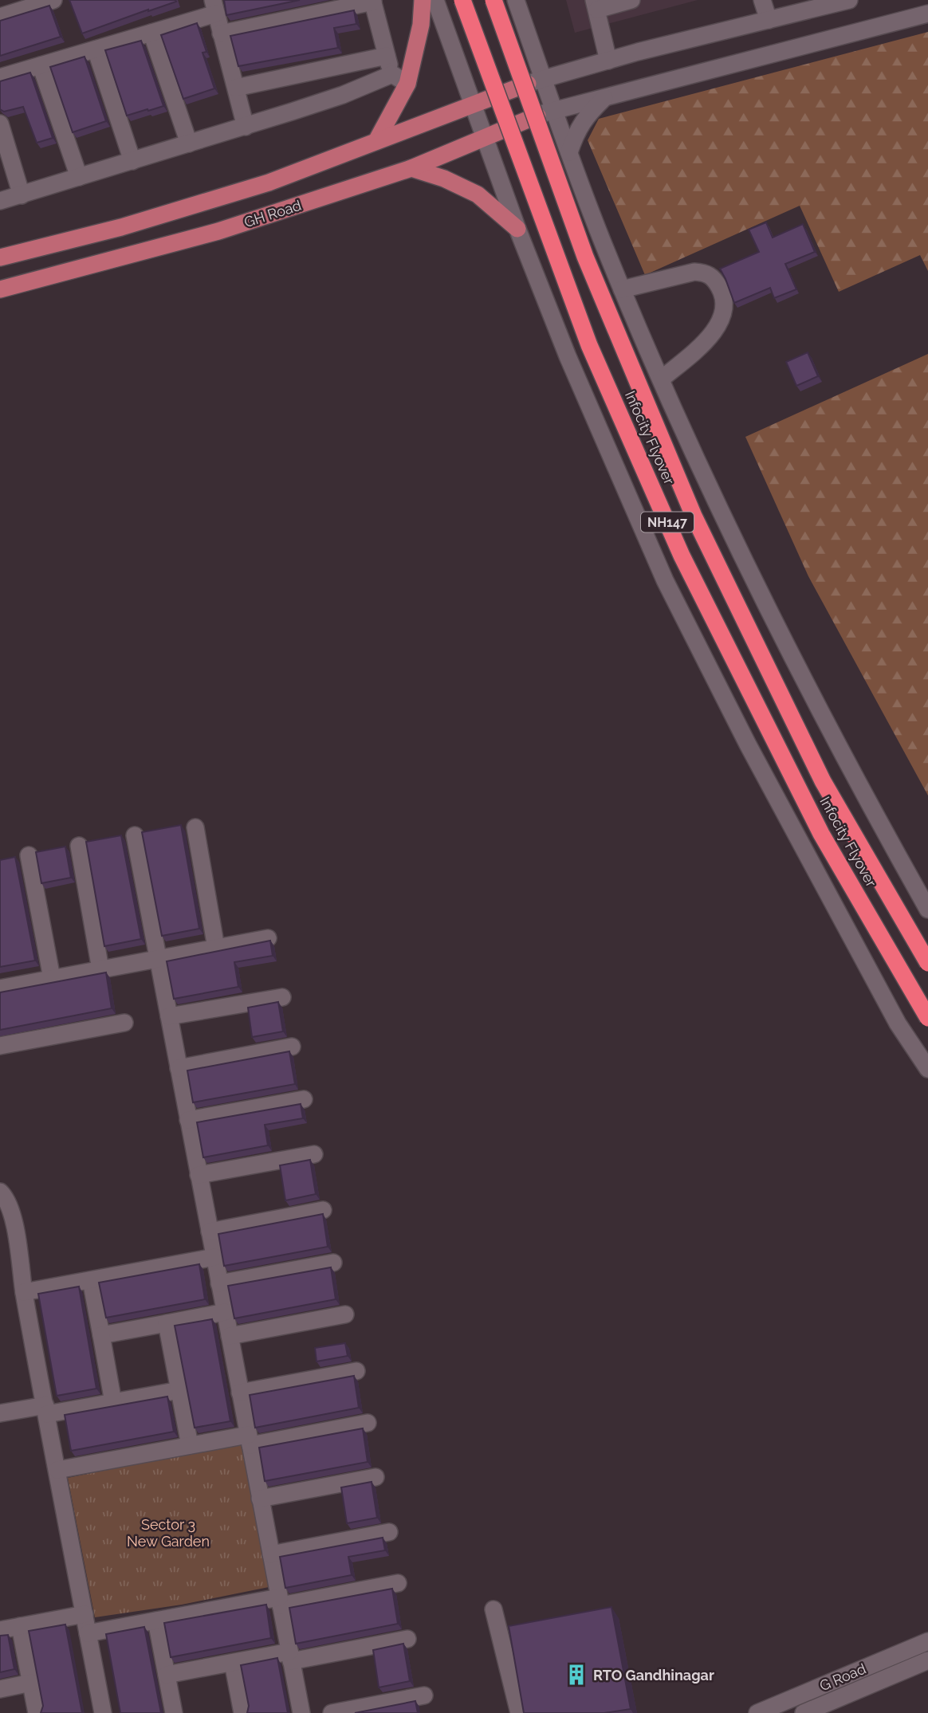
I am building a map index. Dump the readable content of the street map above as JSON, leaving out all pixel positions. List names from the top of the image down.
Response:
{
  "streets": {
    "highway": ["Infocity Flyover", "NH147"],
    "main road": ["GH Road"],
    "street": ["G Road"]
  },
  "parks": ["Sector 3 New Garden"],
  "places": {
    "building": ["RTO Gandhinagar"]
  }
}
